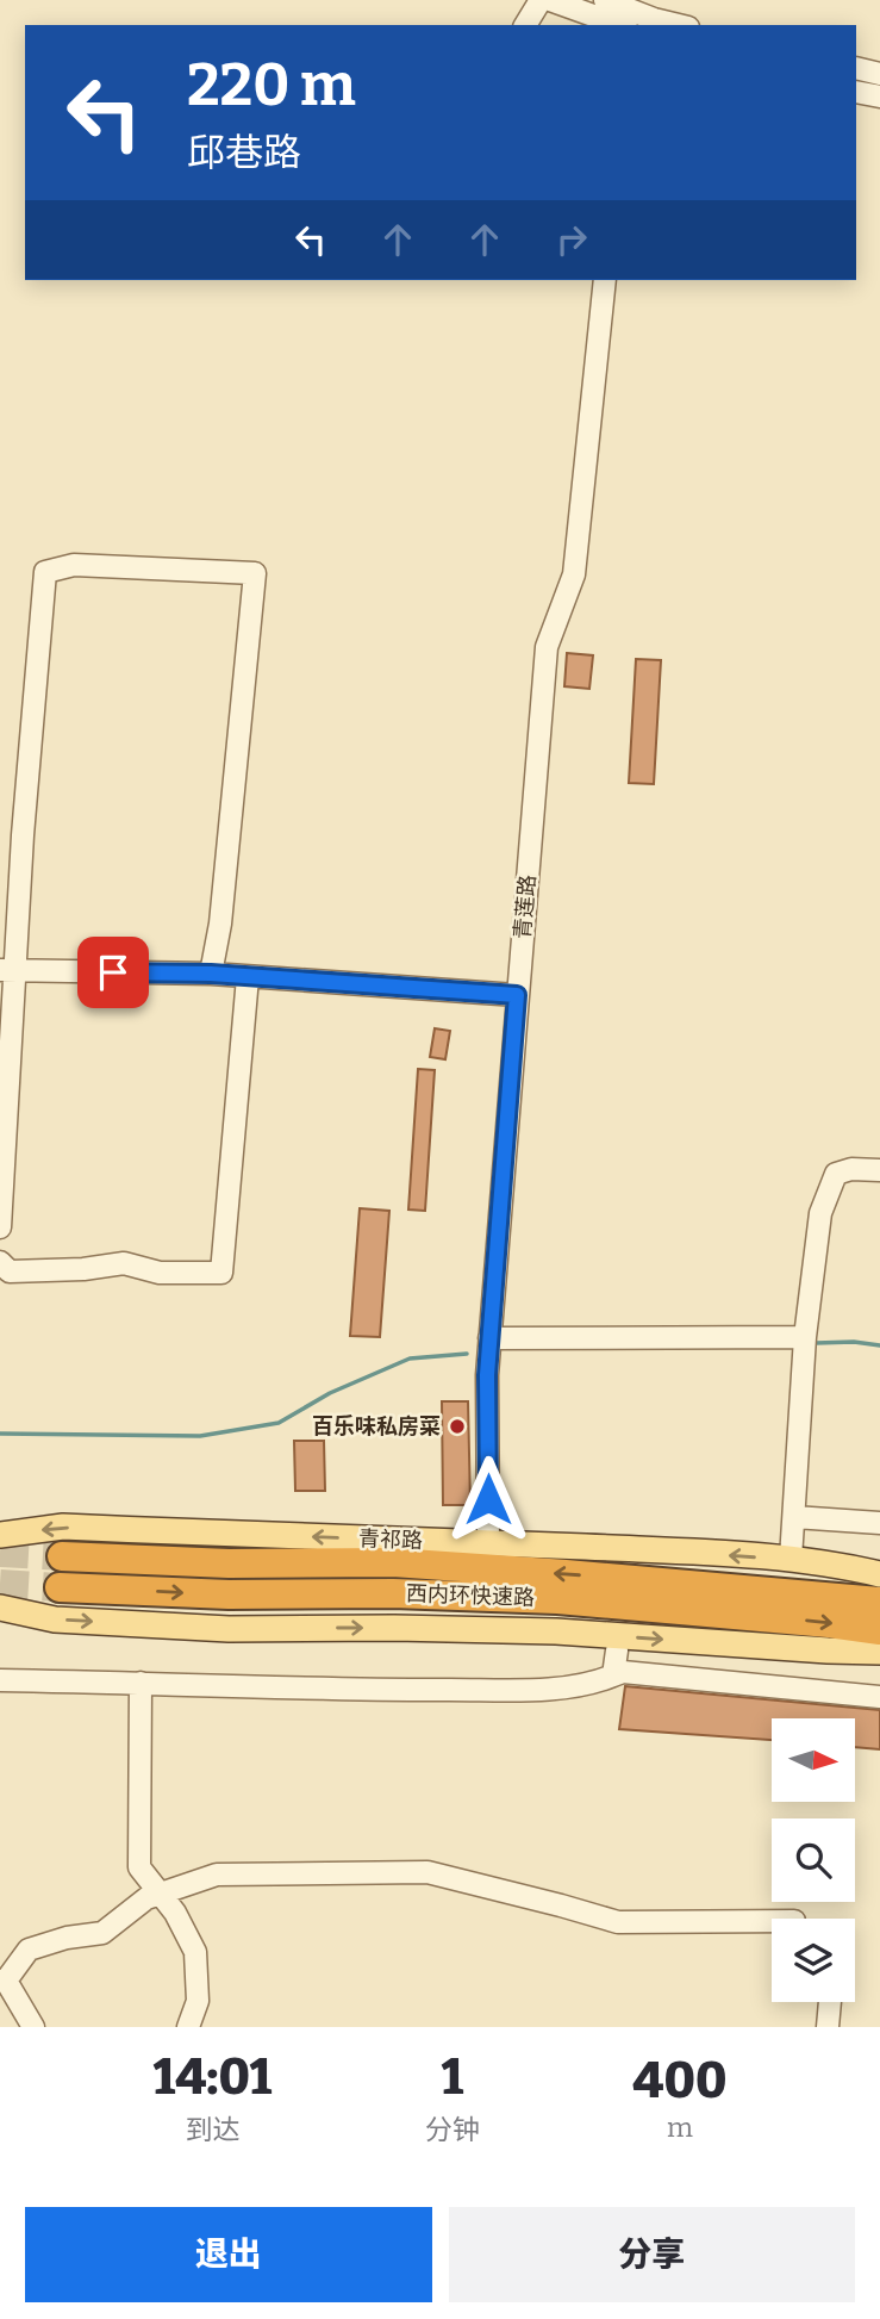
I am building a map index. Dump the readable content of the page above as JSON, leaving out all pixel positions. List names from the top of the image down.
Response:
{
  "streets": {
    "highway": ["西内环快速路"],
    "main road": ["青祁路"],
    "street": ["青莲路"]
  },
  "crossings": [
    ["青莲路", "青祁路"]
  ],
  "places": ["百乐味私房菜"],
  "north": "right",
  "page": {
    "turn": ["220 m", "邱巷路"],
    "eta": [
      "14:01",
      "到达",
      "1",
      "分钟",
      "400",
      "m"
    ],
    "buttons": ["退出", "分享"]
  }
}
